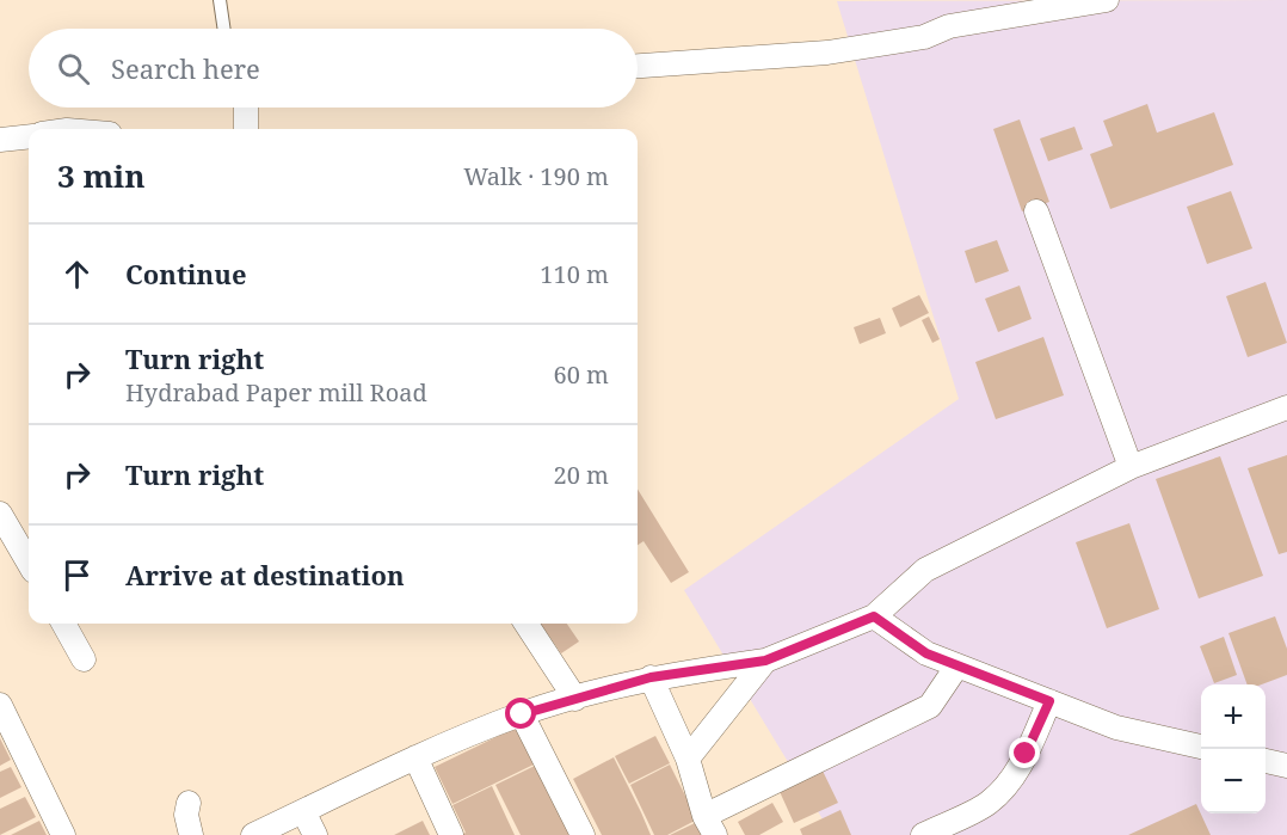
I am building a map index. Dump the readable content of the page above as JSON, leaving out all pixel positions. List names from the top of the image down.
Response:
{
  "page": {
    "search": "Search here",
    "heading": ["3 min", "Walk · 190 m"],
    "list": [
      ["Continue", "110 m"],
      ["Turn right", "Hydrabad Paper mill Road", "60 m"],
      ["Turn right", "20 m"],
      "Arrive at destination"
    ],
    "map_buttons": ["+", "−"]
  }
}
